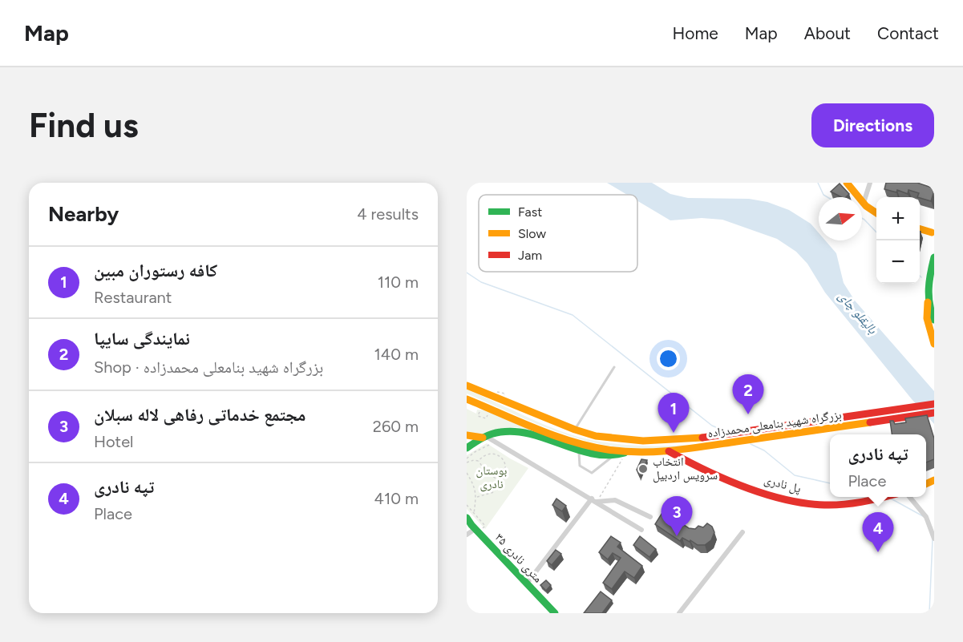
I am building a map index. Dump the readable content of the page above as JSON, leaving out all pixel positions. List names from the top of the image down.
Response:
{
  "streets": {
    "main road": ["بزرگراه شهید بنامعلی محمدزاده", "پل نادری", "۳۵ متری نادری"]
  },
  "crossings": [
    ["بزرگراه شهید بنامعلی محمدزاده", "پل نادری"]
  ],
  "water": ["بالیقلو چای"],
  "parks": ["بوستان نادری"],
  "places": ["انتخاب سرویس اردبیل"],
  "legend": ["Fast", "Slow", "Jam"],
  "north": "right",
  "page": {
    "header": "Map",
    "nav": [
      "Home",
      "Map",
      "About",
      "Contact"
    ],
    "buttons": "Directions",
    "title": "Find us",
    "heading": ["Nearby", "4 results"],
    "map_buttons": ["+", "−"],
    "list": [
      {
        "mark": "1",
        "name": "کافه رستوران مبین",
        "note": "Restaurant",
        "value": "110 m"
      },
      {
        "mark": "2",
        "name": "نمایندگی سایپا",
        "note": "Shop · بزرگراه شهید بنامعلی محمدزاده",
        "value": "140 m"
      },
      {
        "mark": "3",
        "name": "مجتمع خدماتی رفاهی لاله سبلان",
        "note": "Hotel",
        "value": "260 m"
      },
      {
        "mark": "4",
        "name": "تپه نادری",
        "note": "Place",
        "value": "410 m"
      }
    ],
    "pins": [
      "2",
      "1",
      "3",
      "4"
    ],
    "popup": ["تپه نادری", "Place"]
  }
}
